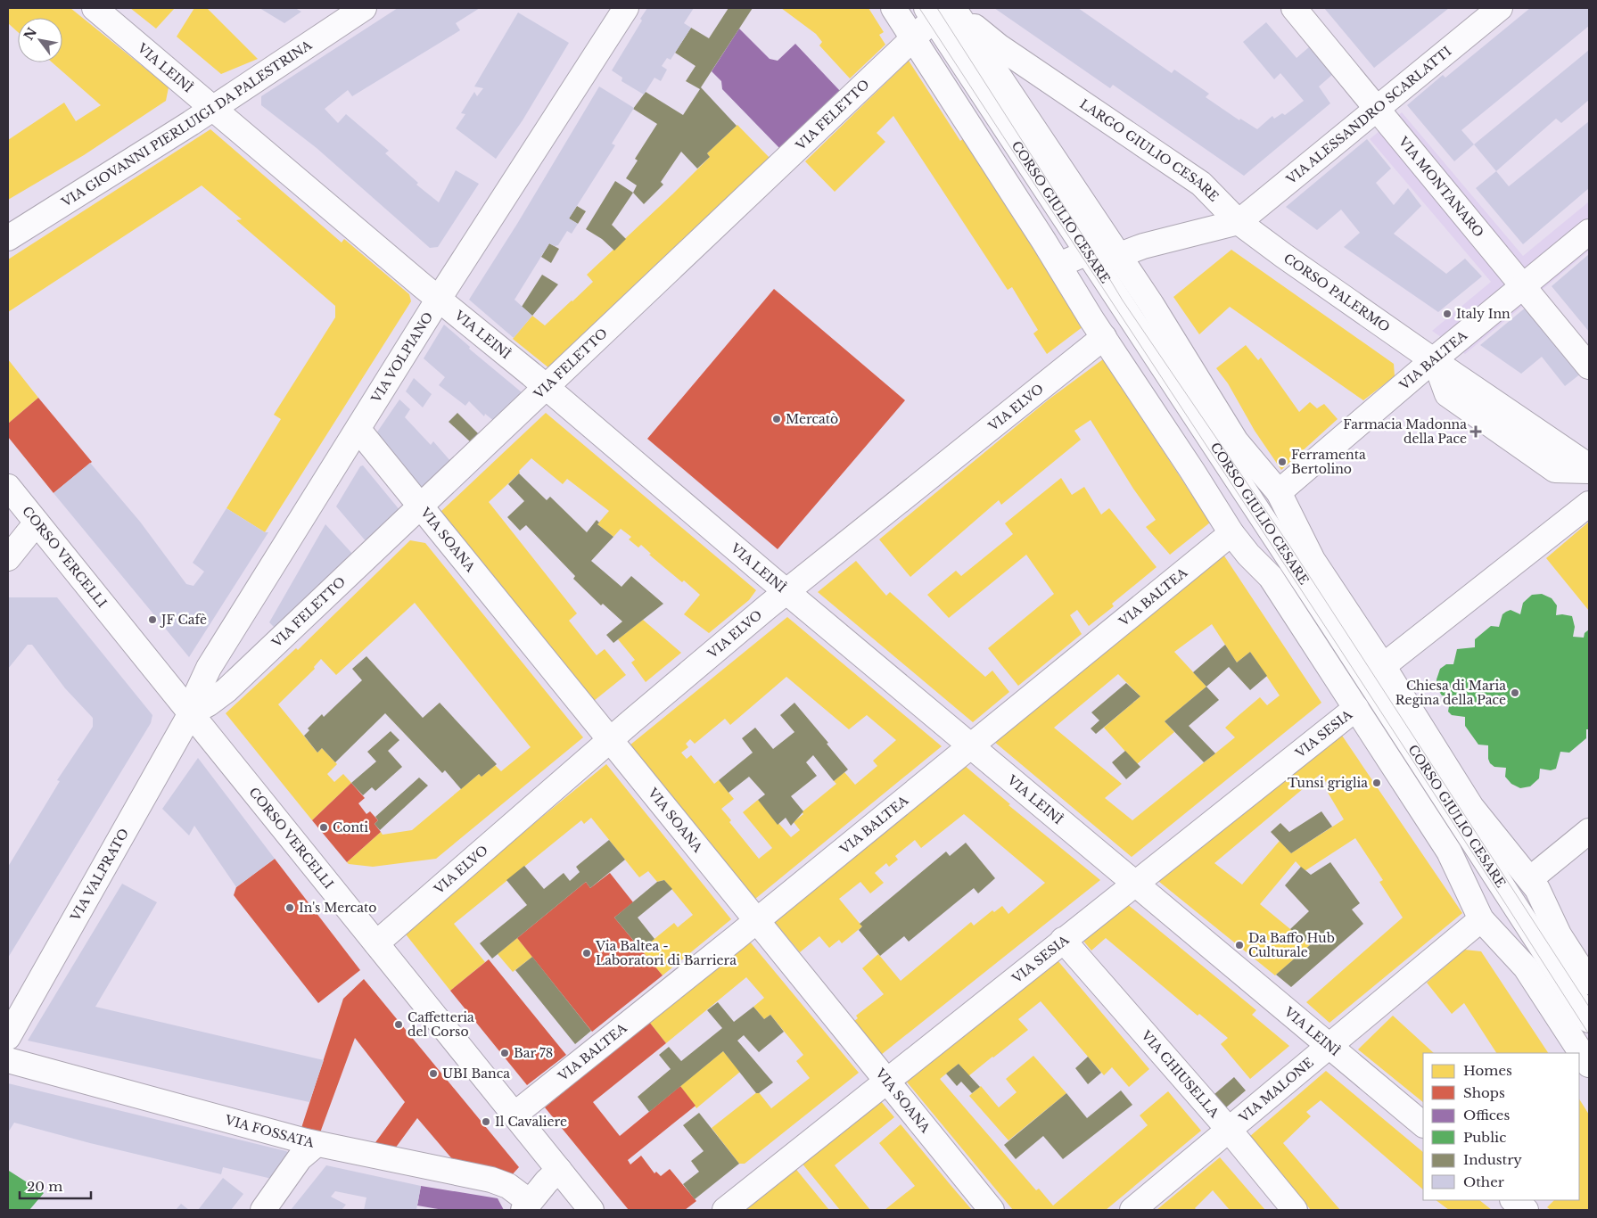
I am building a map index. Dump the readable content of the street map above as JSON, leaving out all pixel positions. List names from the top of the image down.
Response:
{
  "streets": {
    "street": [
      "VIA LEINÌ",
      "VIA FELETTO",
      "VIA ALESSANDRO SCARLATTI",
      "VIA GIOVANNI PIERLUIGI DA PALESTRINA",
      "LARGO GIULIO CESARE",
      "VIA MONTANARO",
      "CORSO GIULIO CESARE",
      "CORSO PALERMO",
      "VIA VOLPIANO",
      "VIA BALTEA",
      "VIA ELVO",
      "VIA SOANA",
      "CORSO VERCELLI",
      "VIA SESIA",
      "VIA VALPRATO",
      "VIA CHIUSELLA",
      "VIA MALONE",
      "VIA FOSSATA"
    ]
  },
  "crossings": [
    ["VIA LEINÌ", "VIA FELETTO"],
    ["VIA LEINÌ", "VIA GIOVANNI PIERLUIGI DA PALESTRINA"],
    ["VIA LEINÌ", "VIA VOLPIANO"],
    ["VIA LEINÌ", "VIA BALTEA"],
    ["VIA LEINÌ", "VIA ELVO"],
    ["VIA LEINÌ", "VIA SESIA"],
    ["VIA LEINÌ", "VIA MALONE"],
    ["VIA FELETTO", "LARGO GIULIO CESARE"],
    ["VIA FELETTO", "CORSO GIULIO CESARE"],
    ["VIA FELETTO", "VIA VOLPIANO"],
    ["VIA FELETTO", "VIA SOANA"],
    ["VIA FELETTO", "CORSO VERCELLI"],
    ["VIA FELETTO", "VIA VALPRATO"],
    ["VIA ALESSANDRO SCARLATTI", "LARGO GIULIO CESARE"],
    ["VIA ALESSANDRO SCARLATTI", "VIA MONTANARO"],
    ["VIA ALESSANDRO SCARLATTI", "CORSO PALERMO"],
    ["LARGO GIULIO CESARE", "CORSO GIULIO CESARE"],
    ["LARGO GIULIO CESARE", "CORSO PALERMO"],
    ["VIA MONTANARO", "VIA BALTEA"],
    ["CORSO GIULIO CESARE", "VIA BALTEA"],
    ["CORSO GIULIO CESARE", "VIA ELVO"],
    ["CORSO GIULIO CESARE", "VIA SESIA"],
    ["CORSO GIULIO CESARE", "VIA MALONE"],
    ["CORSO PALERMO", "VIA BALTEA"],
    ["VIA VOLPIANO", "VIA SOANA"],
    ["VIA VOLPIANO", "CORSO VERCELLI"],
    ["VIA VOLPIANO", "VIA VALPRATO"],
    ["VIA BALTEA", "VIA SOANA"],
    ["VIA BALTEA", "CORSO VERCELLI"],
    ["VIA ELVO", "VIA SOANA"],
    ["VIA ELVO", "CORSO VERCELLI"],
    ["VIA SOANA", "VIA SESIA"],
    ["CORSO VERCELLI", "VIA VALPRATO"],
    ["VIA SESIA", "VIA CHIUSELLA"],
    ["VIA CHIUSELLA", "VIA MALONE"]
  ],
  "places": {
    "other": [
      "Italy Inn",
      "Mercatò",
      "Ferramenta Bertolino",
      "JF Cafè",
      "Chiesa di Maria Regina della Pace",
      "Tunsi griglia",
      "Conti",
      "In's Mercato",
      "Da Baffo Hub Culturale",
      "Via Baltea - Laboratori di Barriera",
      "Caffetteria del Corso",
      "Bar 78",
      "UBI Banca",
      "Il Cavaliere"
    ],
    "health": ["Farmacia Madonna della Pace"]
  },
  "legend": [
    "Homes",
    "Shops",
    "Offices",
    "Public",
    "Industry",
    "Other"
  ],
  "scale_bar": "20 m",
  "north": "top left"
}
